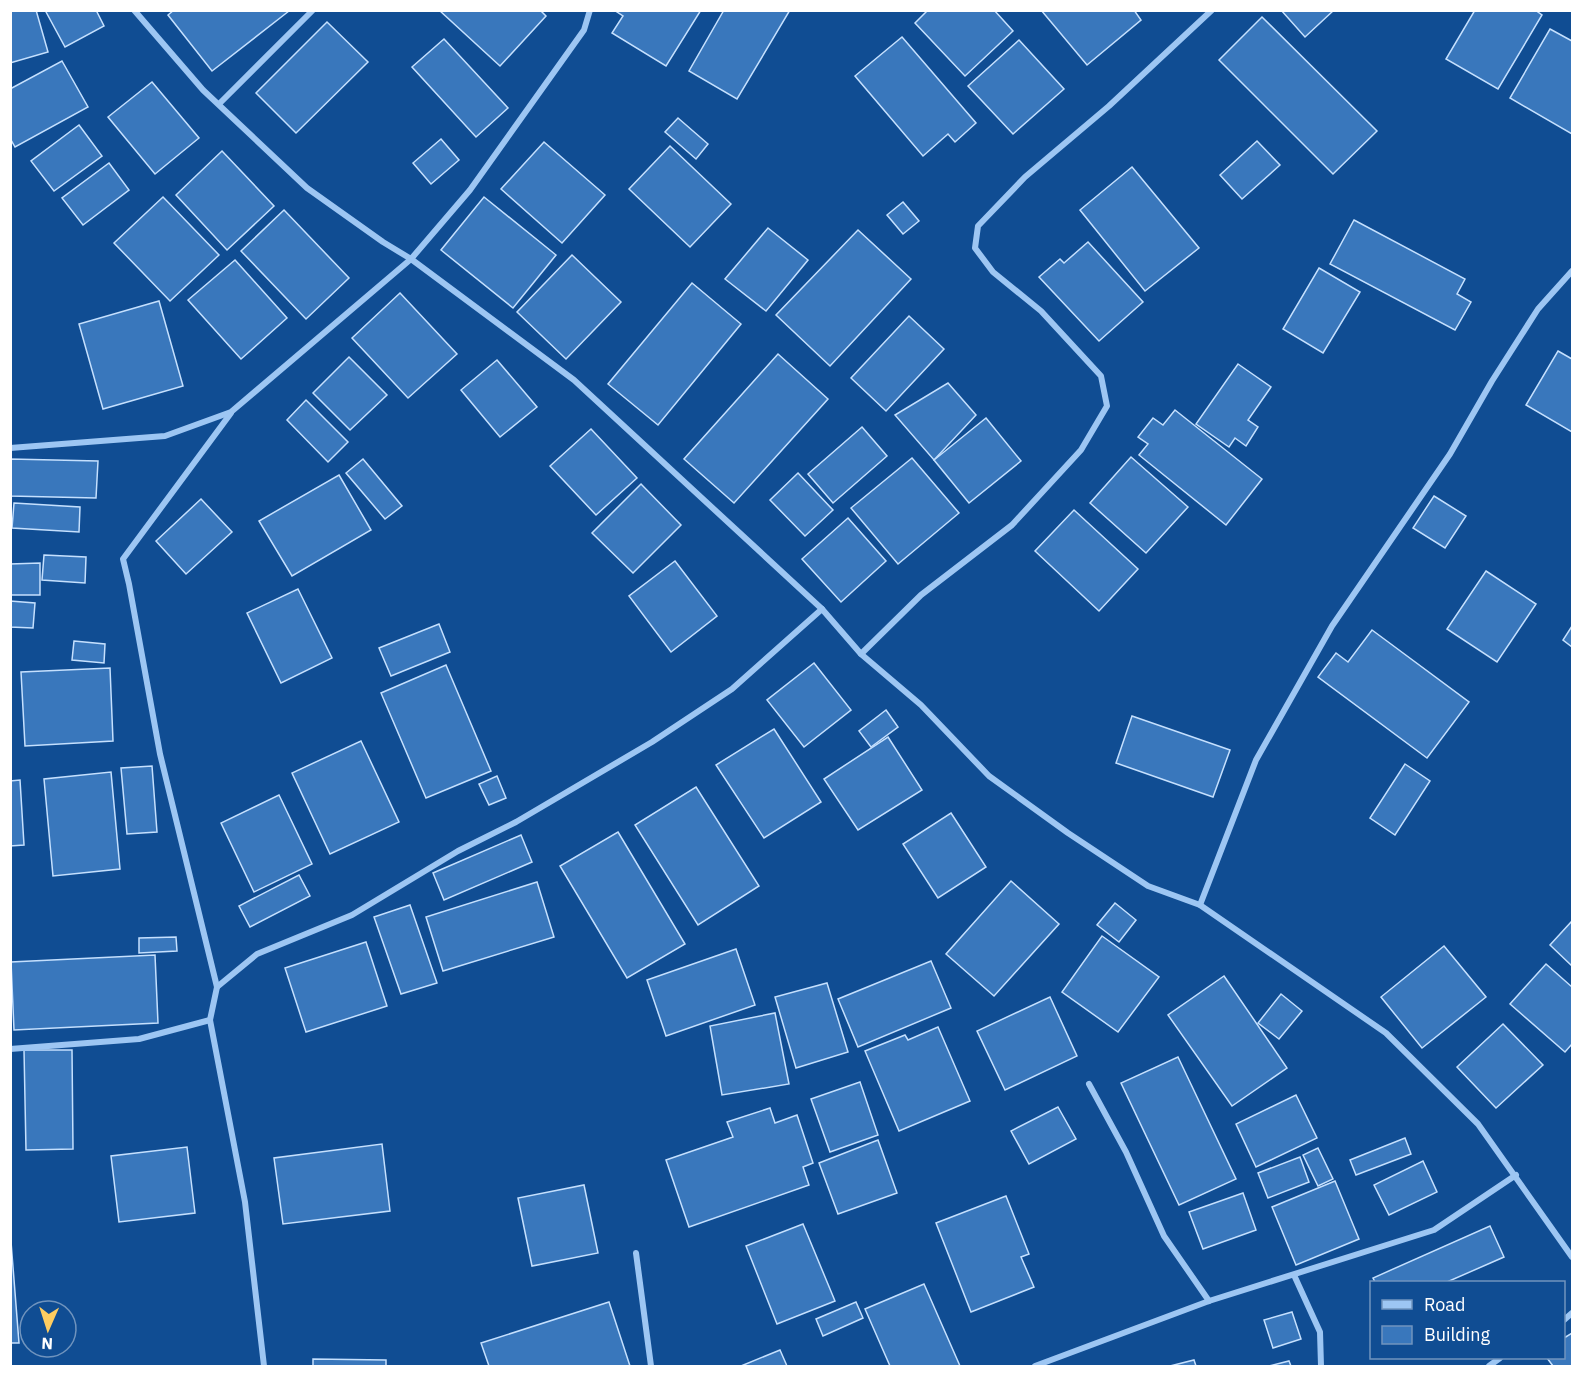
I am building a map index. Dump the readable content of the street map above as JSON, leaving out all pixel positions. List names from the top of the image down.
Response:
{
  "legend": ["Road", "Building"],
  "north": "bottom"
}
